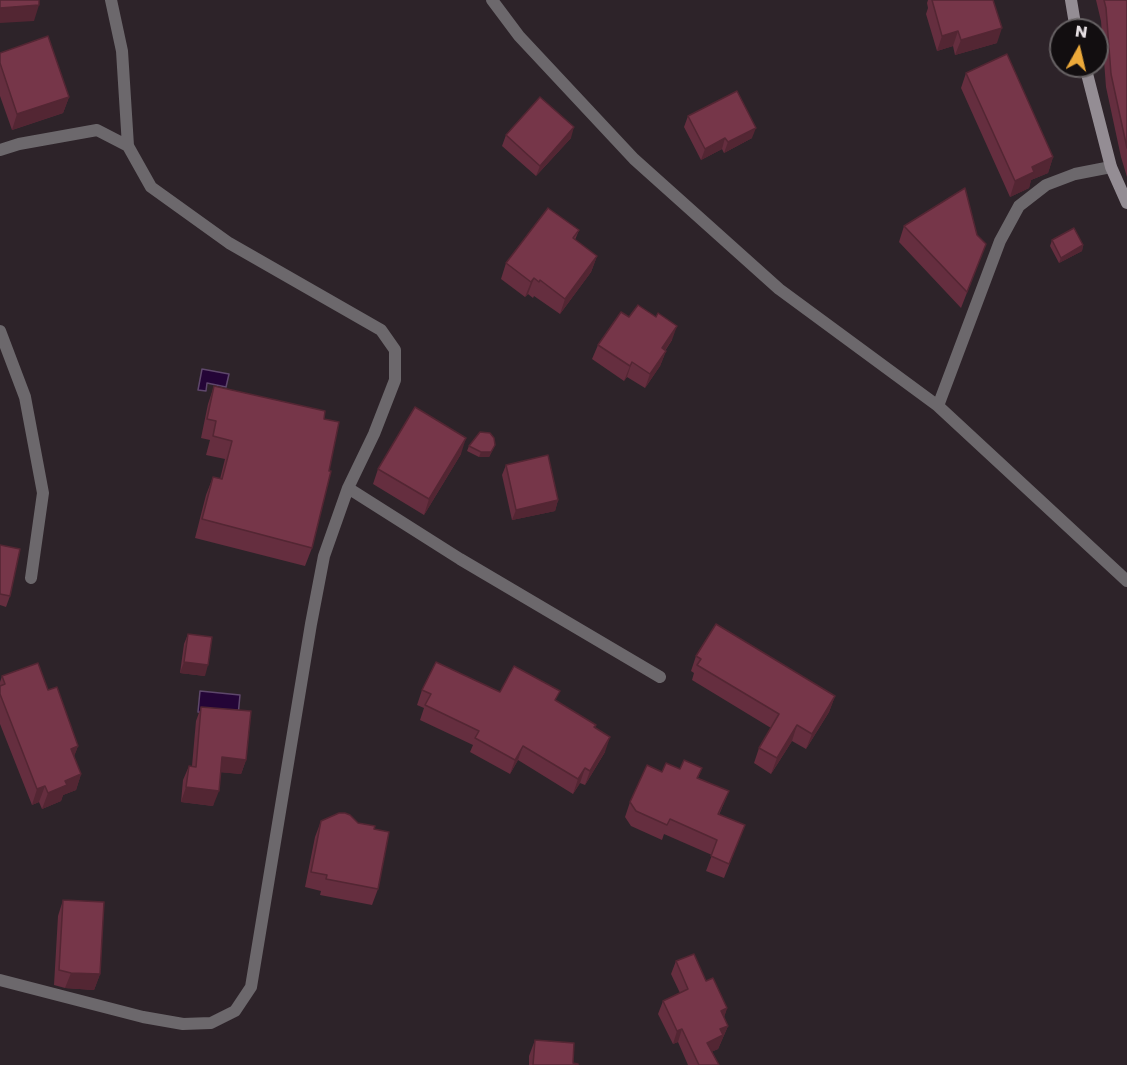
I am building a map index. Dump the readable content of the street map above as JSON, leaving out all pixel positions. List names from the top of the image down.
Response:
{
  "north": "top"
}
